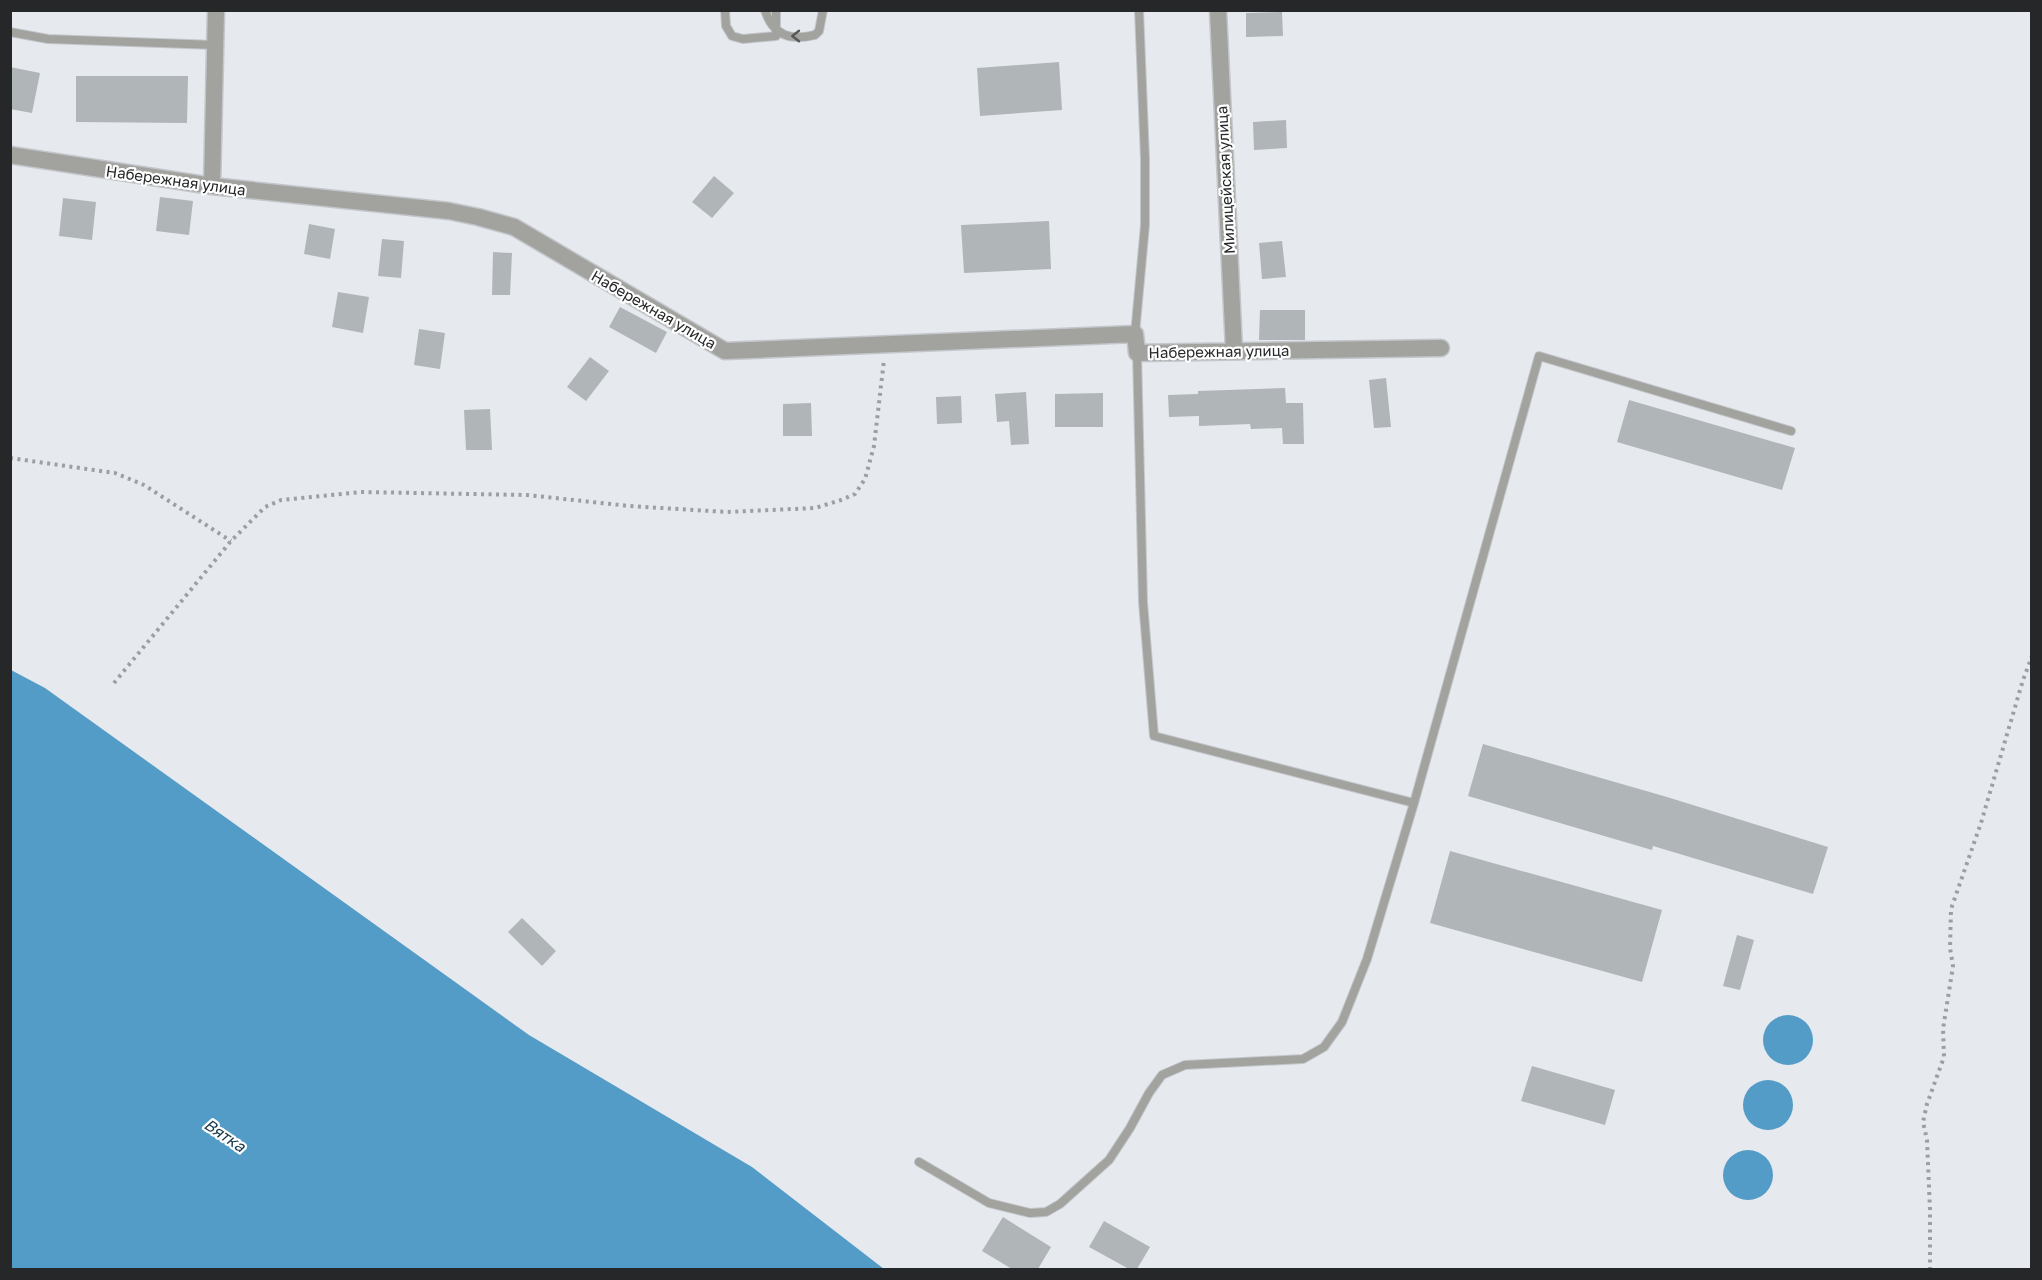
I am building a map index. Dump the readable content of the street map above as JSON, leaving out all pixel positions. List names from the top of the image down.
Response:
{
  "streets": {
    "street": ["Набережная улица", "Милицейская улица"]
  },
  "crossings": [
    ["Набережная улица", "Милицейская улица"]
  ],
  "water": ["Вятка"]
}
